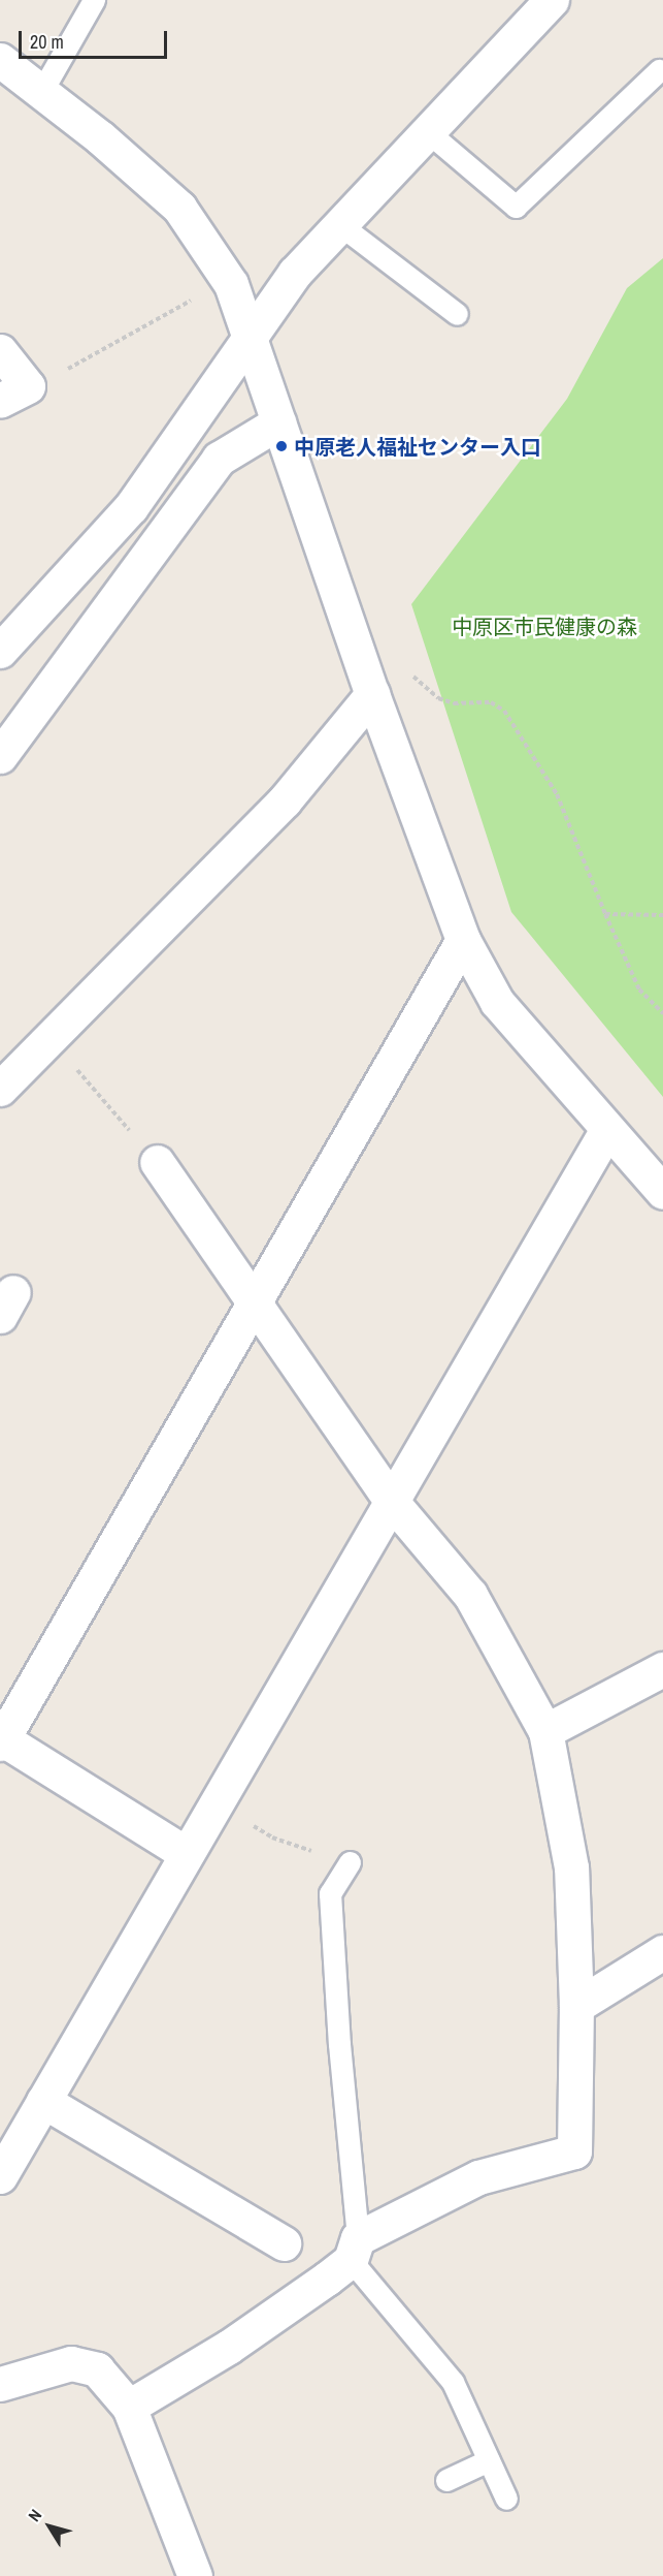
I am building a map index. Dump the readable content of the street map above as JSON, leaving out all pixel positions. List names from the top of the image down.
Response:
{
  "parks": ["中原区市民健康の森"],
  "places": ["中原老人福祉センター入口"],
  "scale_bar": "20 m",
  "north": "top left"
}
